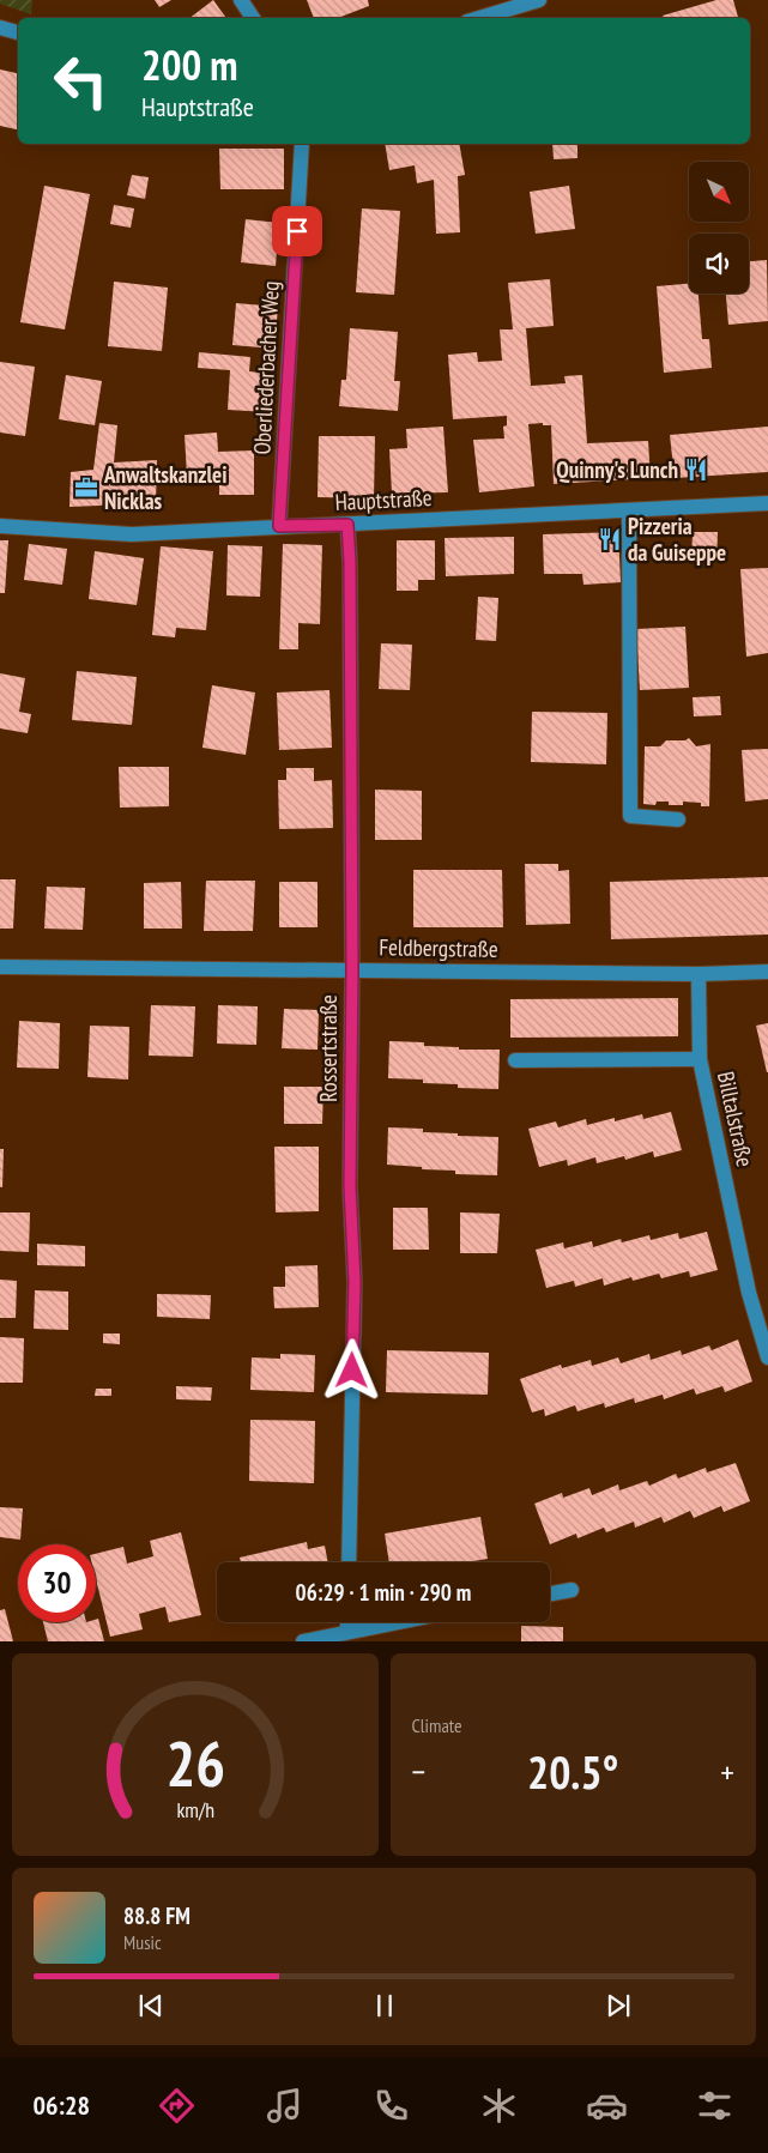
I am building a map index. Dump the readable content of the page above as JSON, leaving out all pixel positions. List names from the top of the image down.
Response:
{
  "streets": {
    "street": [
      "Oberliederbacher Weg",
      "Hauptstraße",
      "Feldbergstraße",
      "Rossertstraße",
      "Billtalstraße"
    ]
  },
  "crossings": [
    ["Oberliederbacher Weg", "Hauptstraße"],
    ["Hauptstraße", "Rossertstraße"],
    ["Feldbergstraße", "Rossertstraße"],
    ["Feldbergstraße", "Billtalstraße"]
  ],
  "places": {
    "restaurant": ["Quinny's Lunch", "Pizzeria da Guiseppe"],
    "office": ["Anwaltskanzlei Nicklas"]
  },
  "north": "bottom right",
  "page": {
    "turn": ["200 m", "Hauptstraße"],
    "limit": "30",
    "trip": "06:29 · 1 min · 290 m",
    "tile": "Climate",
    "heat": ["−", "20.5°", "+"],
    "song": ["88.8 FM", "Music"],
    "tabs": "06:28",
    "gauge": ["26", "km/h"]
  }
}
